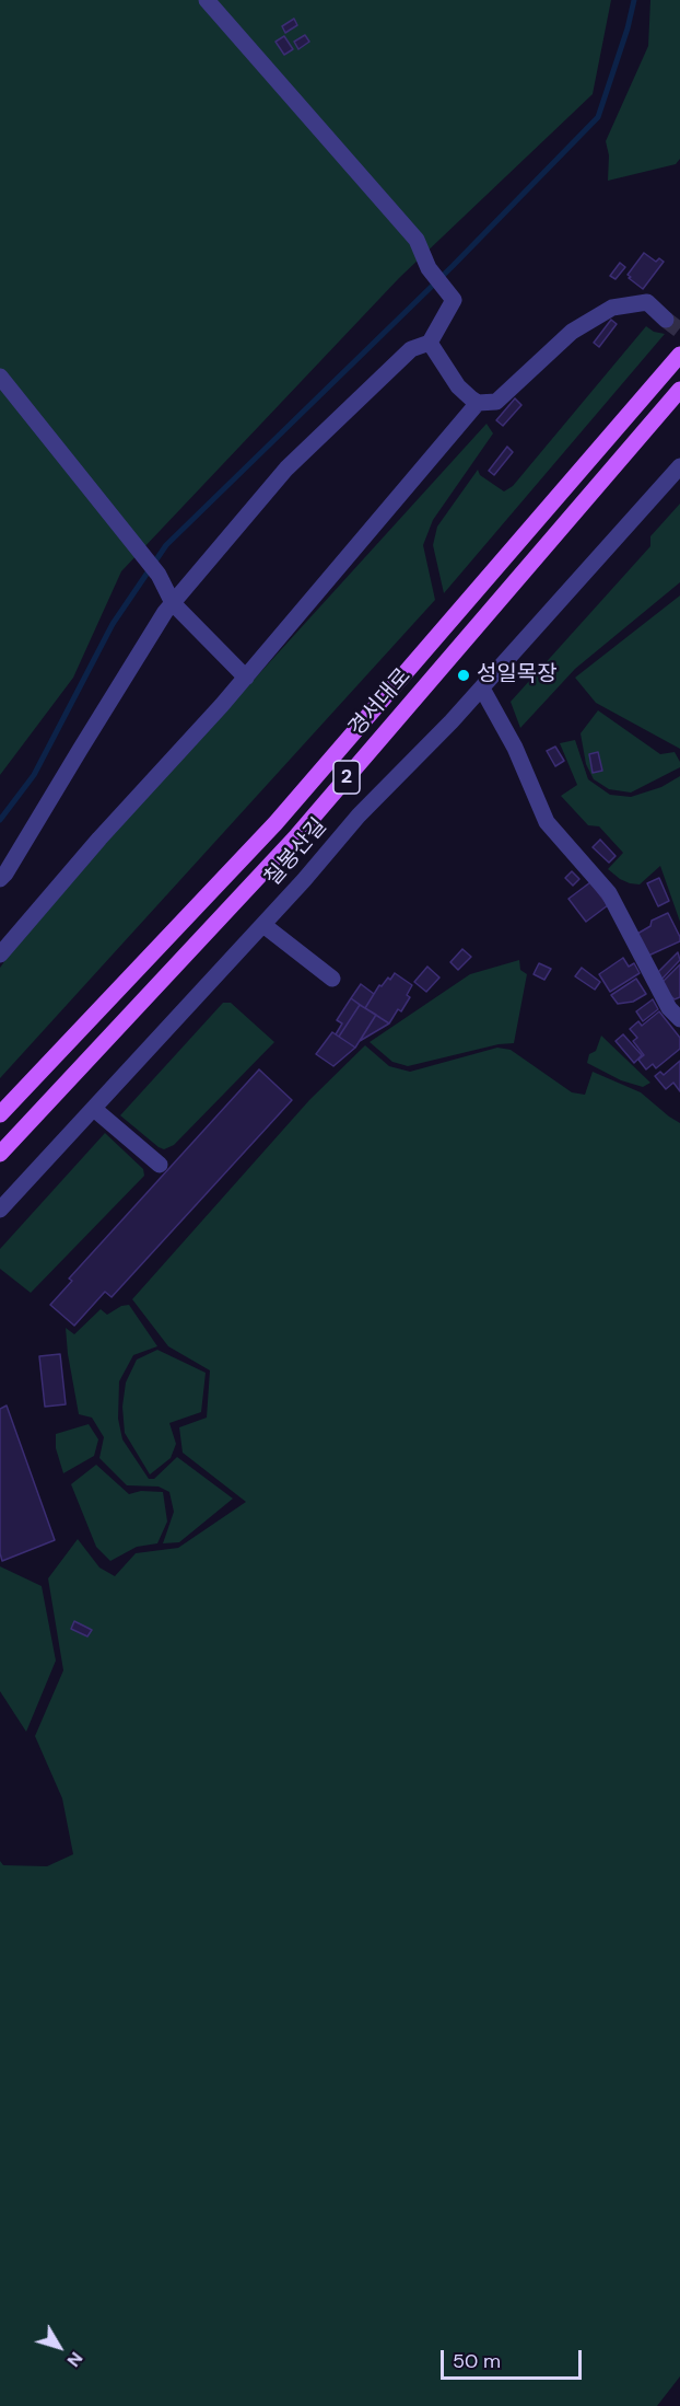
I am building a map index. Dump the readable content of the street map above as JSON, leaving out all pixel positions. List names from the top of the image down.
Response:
{
  "streets": {
    "main road": ["경서대로", "2"],
    "street": ["칠봉산길"]
  },
  "places": ["성일목장"],
  "scale_bar": "50 m",
  "north": "bottom right"
}
